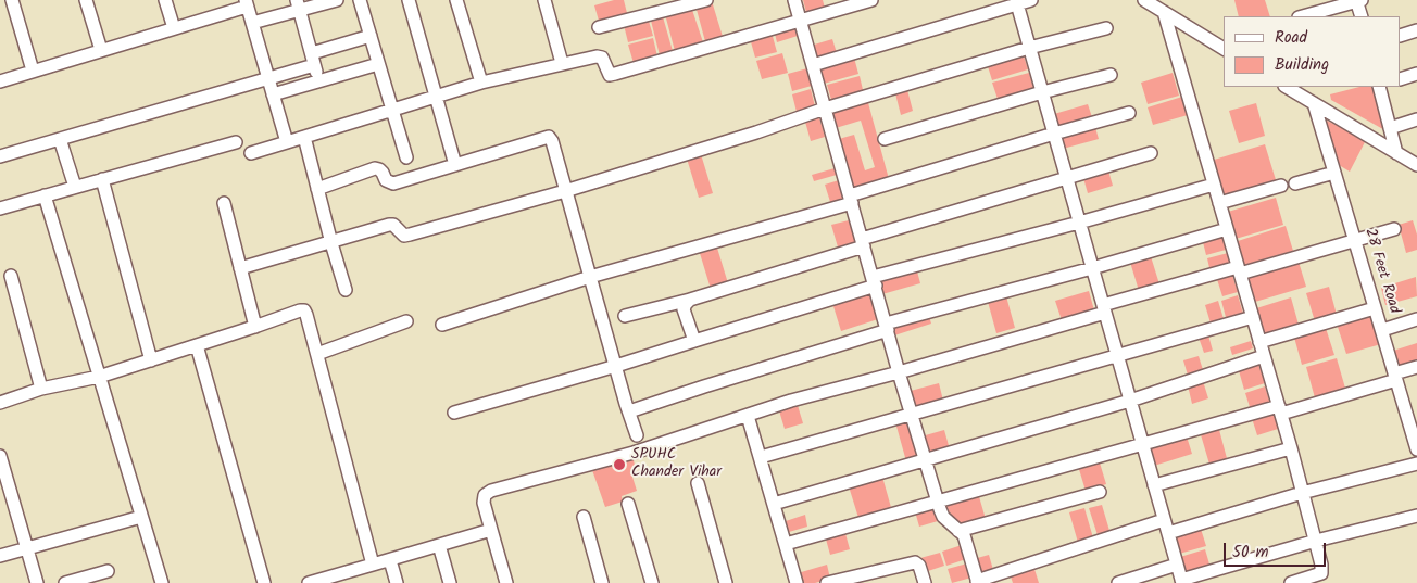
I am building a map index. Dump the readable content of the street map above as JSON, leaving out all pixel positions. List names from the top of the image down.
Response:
{
  "streets": {
    "street": ["28 Feet Road"]
  },
  "places": ["SPUHC Chander Vihar"],
  "legend": ["Road", "Building"],
  "scale_bar": "50 m"
}
